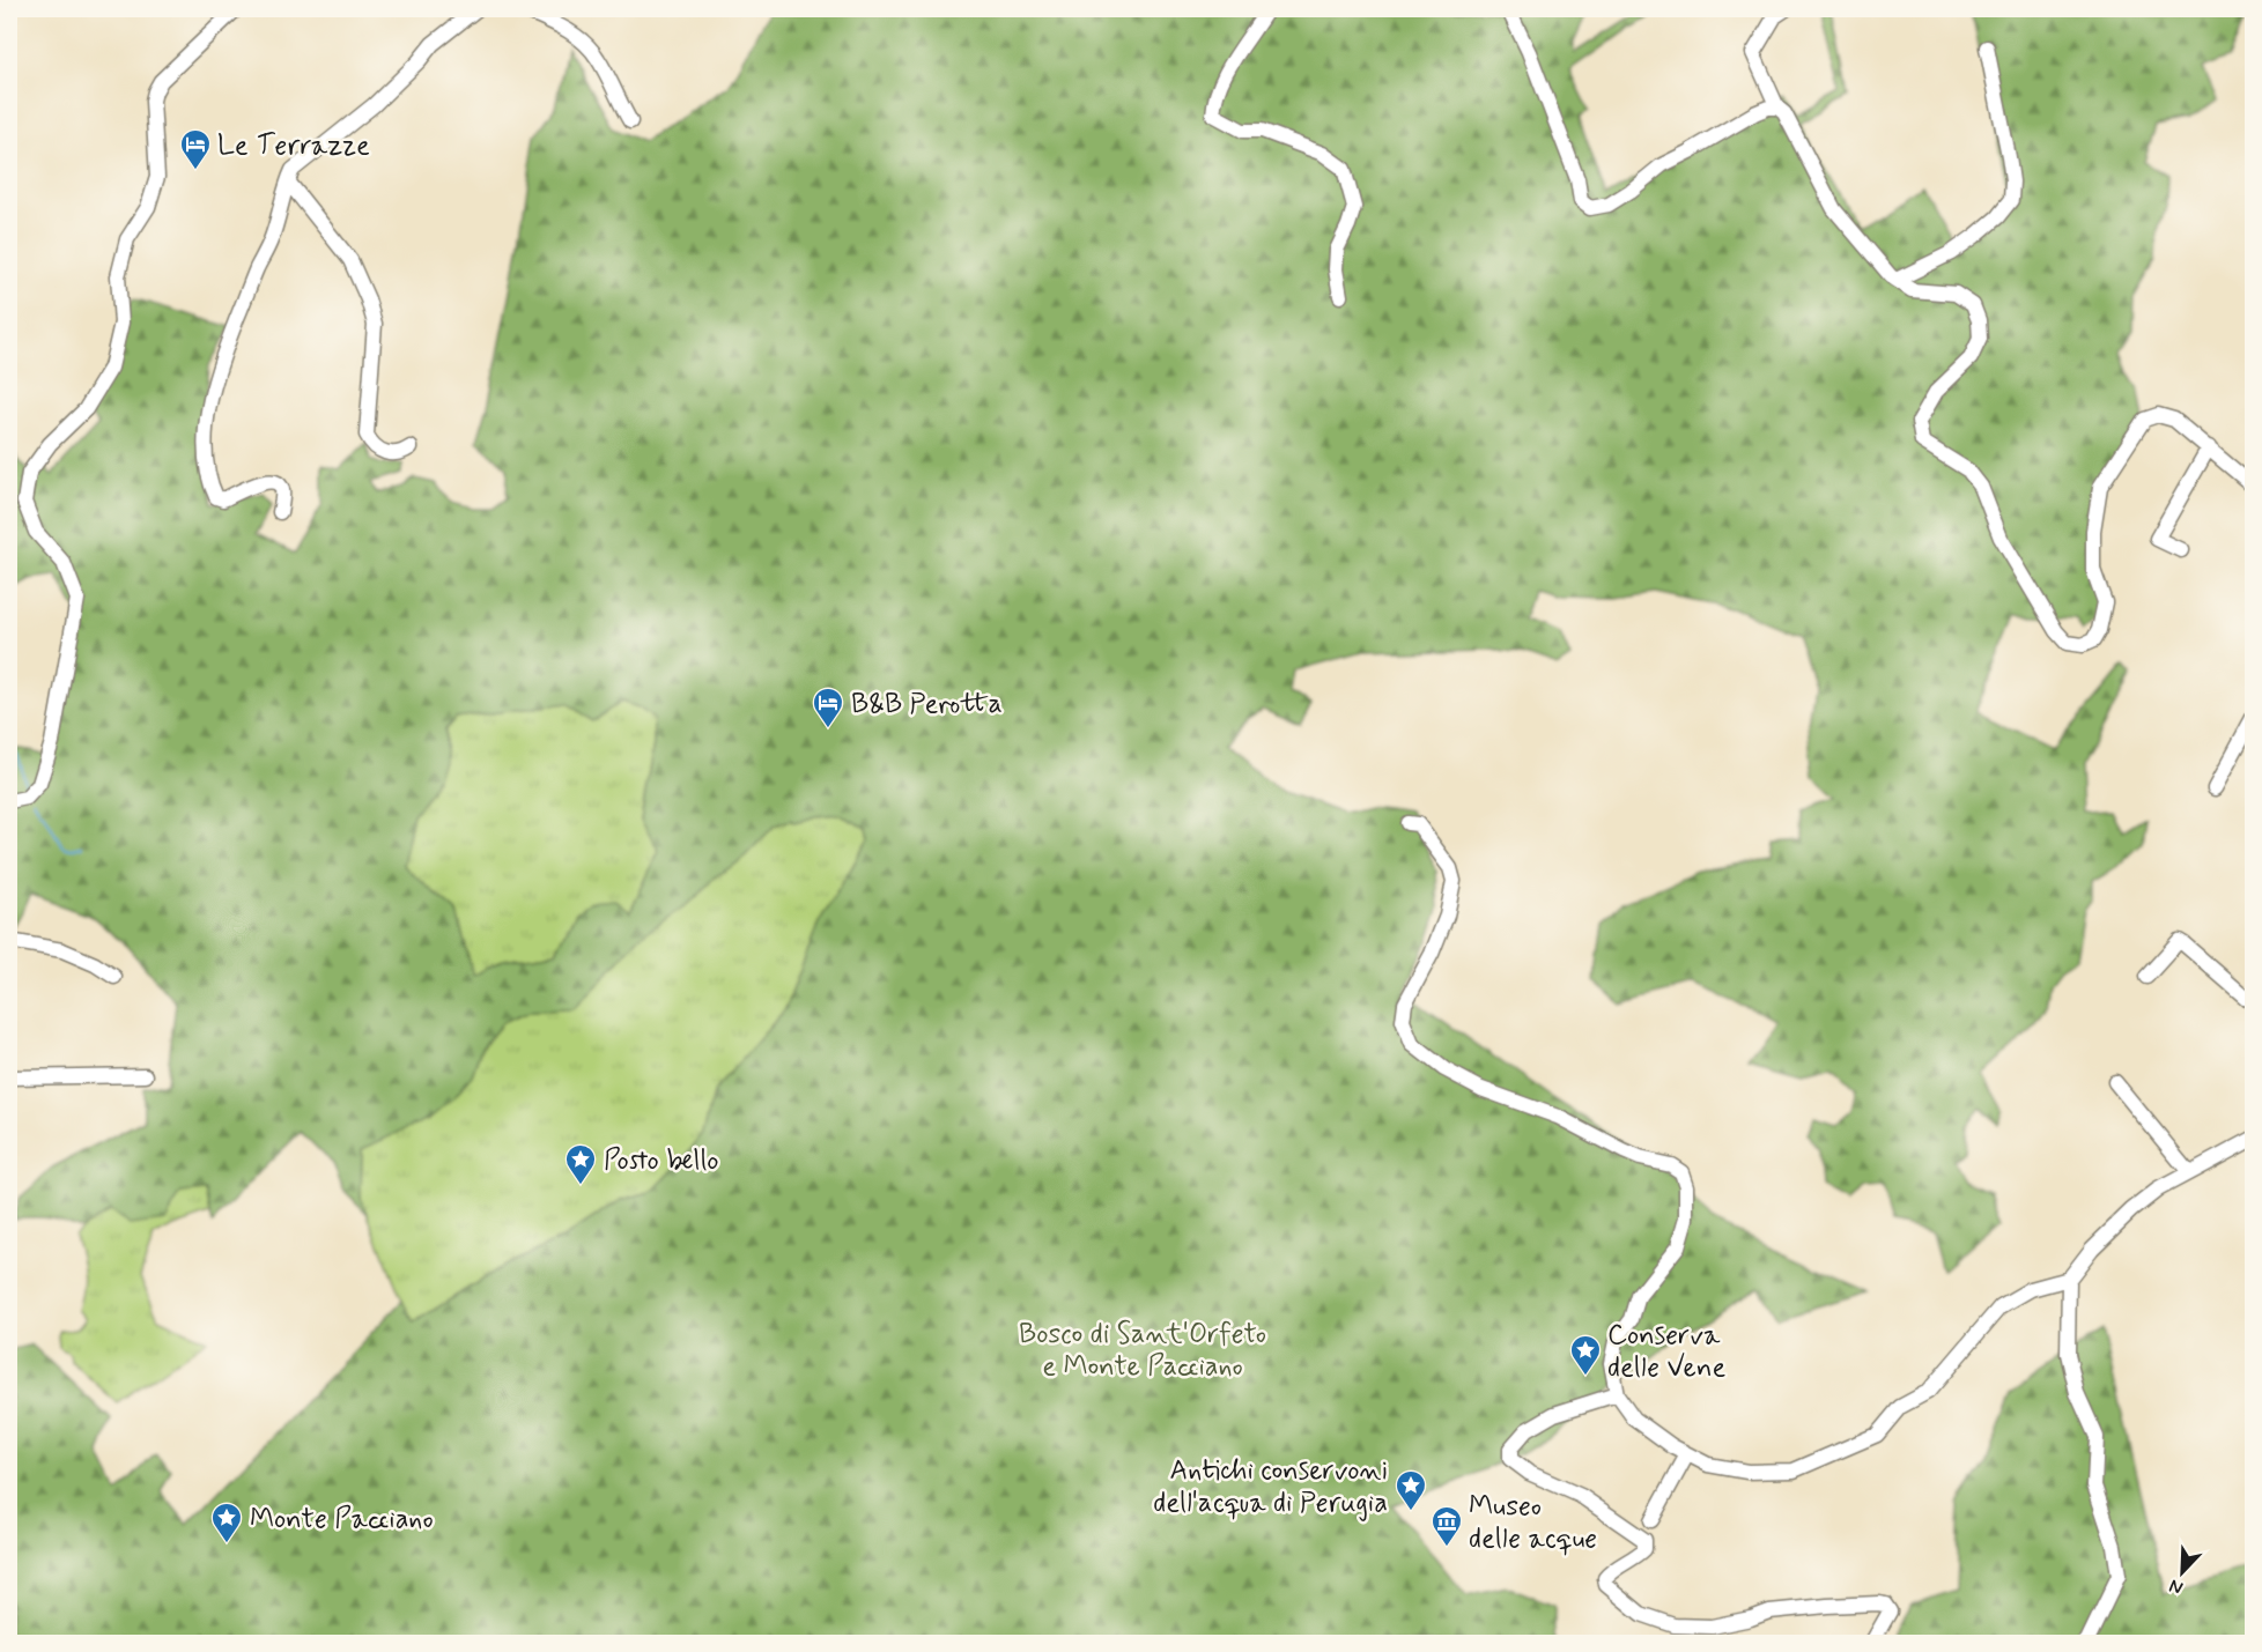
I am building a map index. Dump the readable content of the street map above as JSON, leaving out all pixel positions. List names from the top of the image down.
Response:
{
  "parks": ["Bosco di Sant'Orfeto e Monte Pacciano"],
  "places": {
    "hotel": ["Le Terrazze", "B&B Perotta"],
    "place": [
      "Posto bello",
      "Conserva delle Vene",
      "Antichi conservoni dell'acqua di Perugia",
      "Monte Pacciano"
    ],
    "museum": ["Museo delle acque"]
  },
  "north": "bottom left"
}
